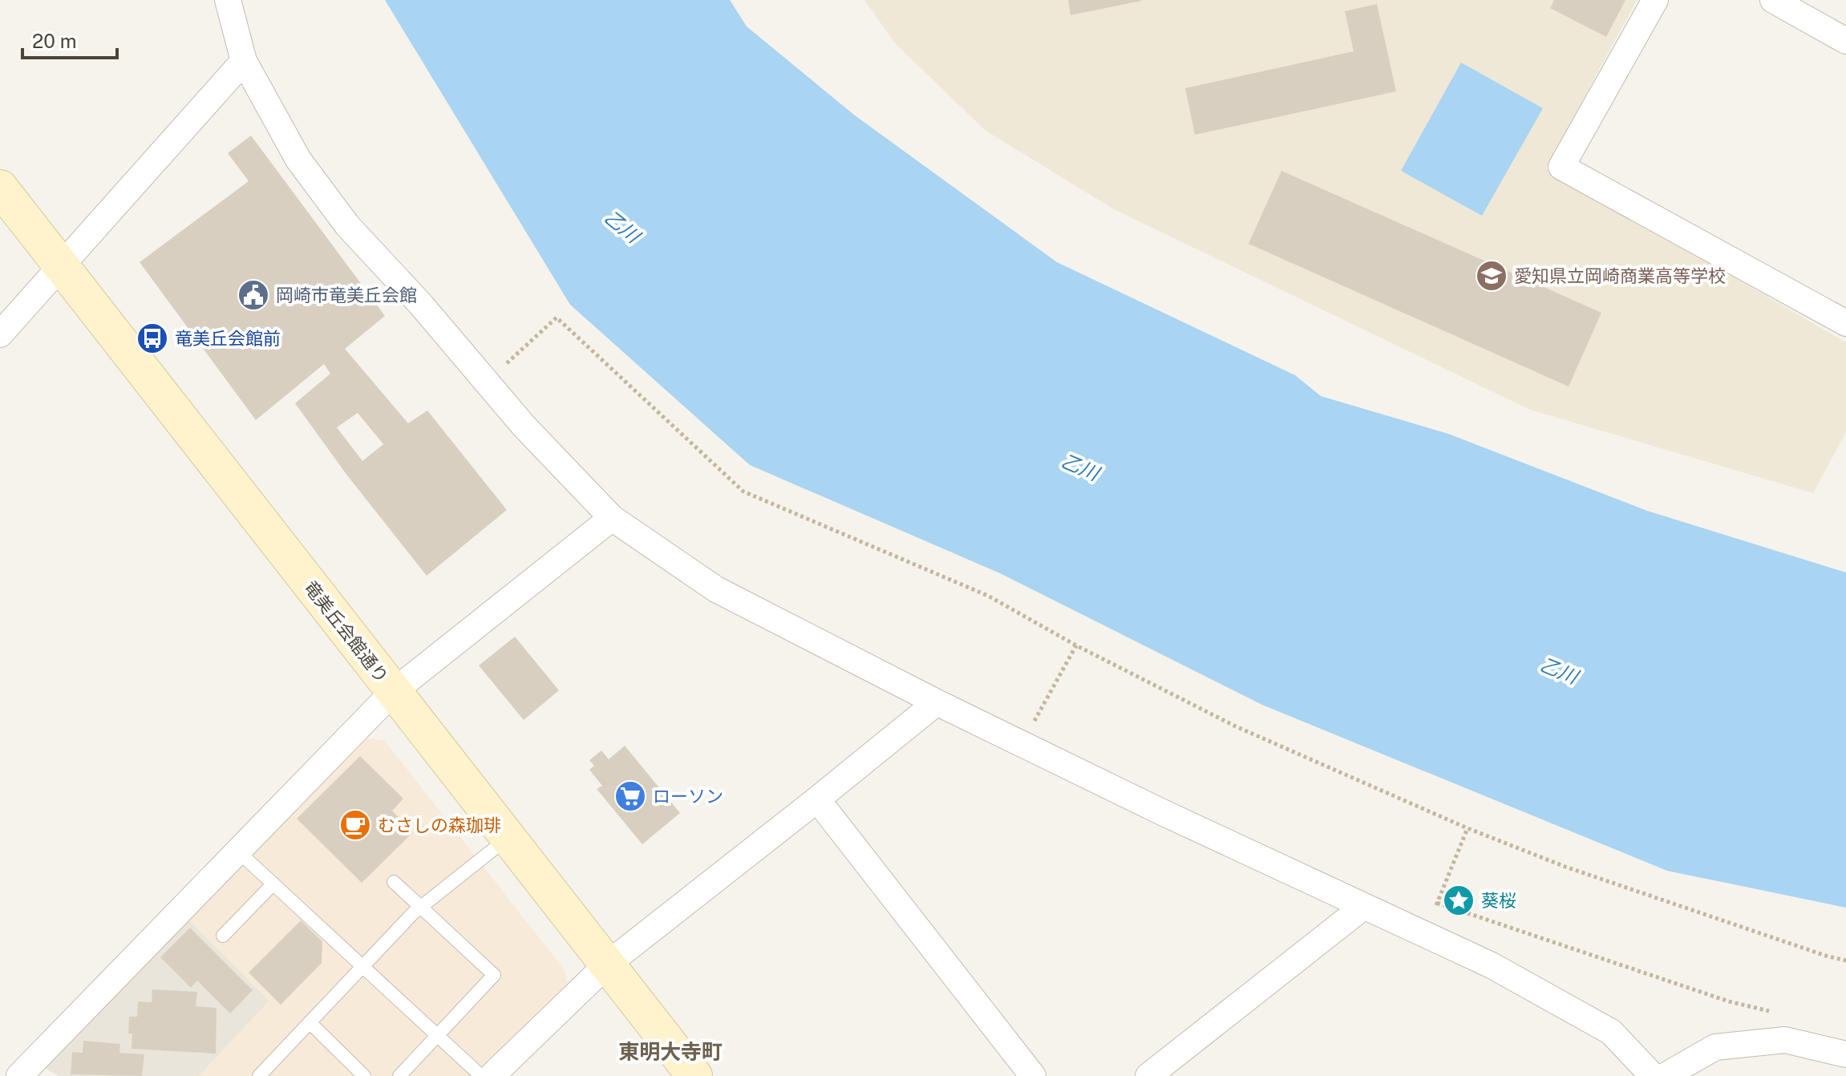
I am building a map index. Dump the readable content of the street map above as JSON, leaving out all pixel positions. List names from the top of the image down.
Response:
{
  "streets": {
    "street": ["竜美丘会館通り"]
  },
  "districts": ["東明大寺町"],
  "water": ["乙川"],
  "places": {
    "school or university": ["愛知県立岡崎商業高等学校"],
    "public building": ["岡崎市竜美丘会館"],
    "bus stop": ["竜美丘会館前"],
    "supermarket": ["ローソン"],
    "cafe": ["むさしの森珈琲"],
    "place": ["葵桜"]
  },
  "scale_bar": "20 m"
}
